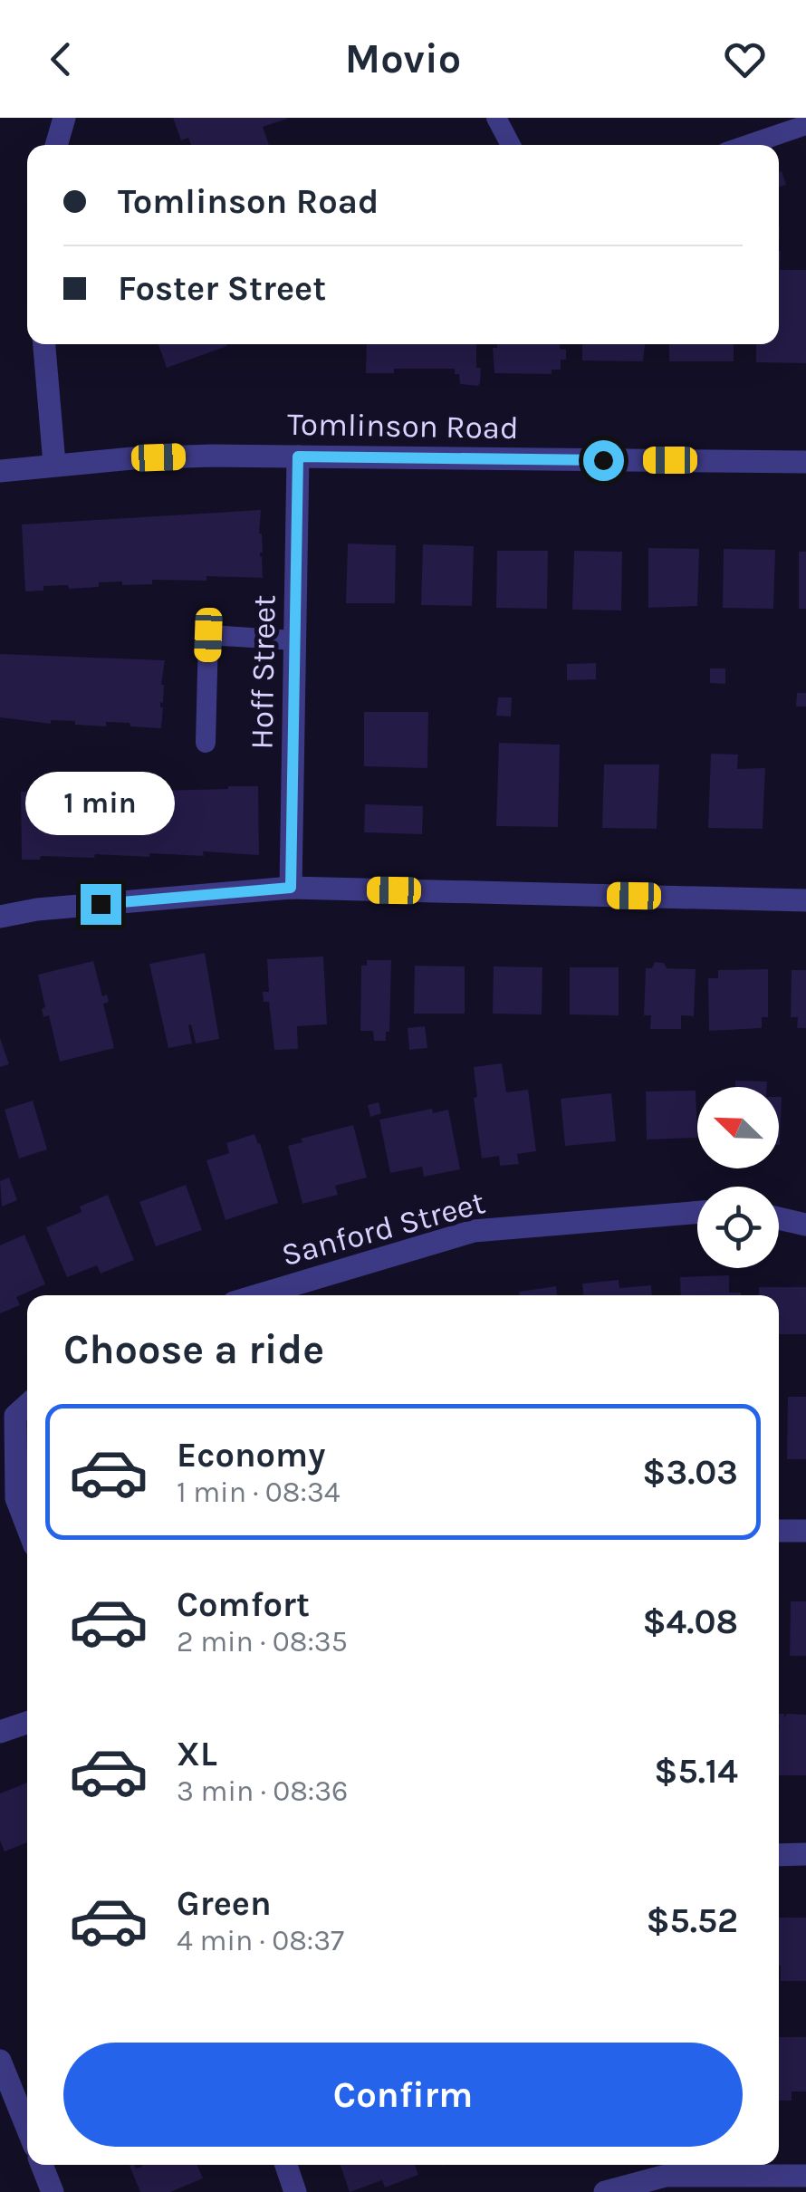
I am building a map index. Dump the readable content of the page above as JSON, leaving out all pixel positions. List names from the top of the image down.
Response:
{
  "streets": {
    "street": ["Tomlinson Road", "Hoff Street", "Sanford Street"]
  },
  "crossings": [
    ["Tomlinson Road", "Hoff Street"]
  ],
  "north": "top left",
  "page": {
    "header": "Movio",
    "banner": ["Tomlinson Road", "Foster Street"],
    "bubble": "1 min",
    "heading": "Choose a ride",
    "list": [
      {
        "name": "Economy",
        "note": "1 min · 08:34",
        "value": "$3.03"
      },
      {
        "name": "Comfort",
        "note": "2 min · 08:35",
        "value": "$4.08"
      },
      {
        "name": "XL",
        "note": "3 min · 08:36",
        "value": "$5.14"
      },
      {
        "name": "Green",
        "note": "4 min · 08:37",
        "value": "$5.52"
      }
    ],
    "buttons": "Confirm"
  }
}
